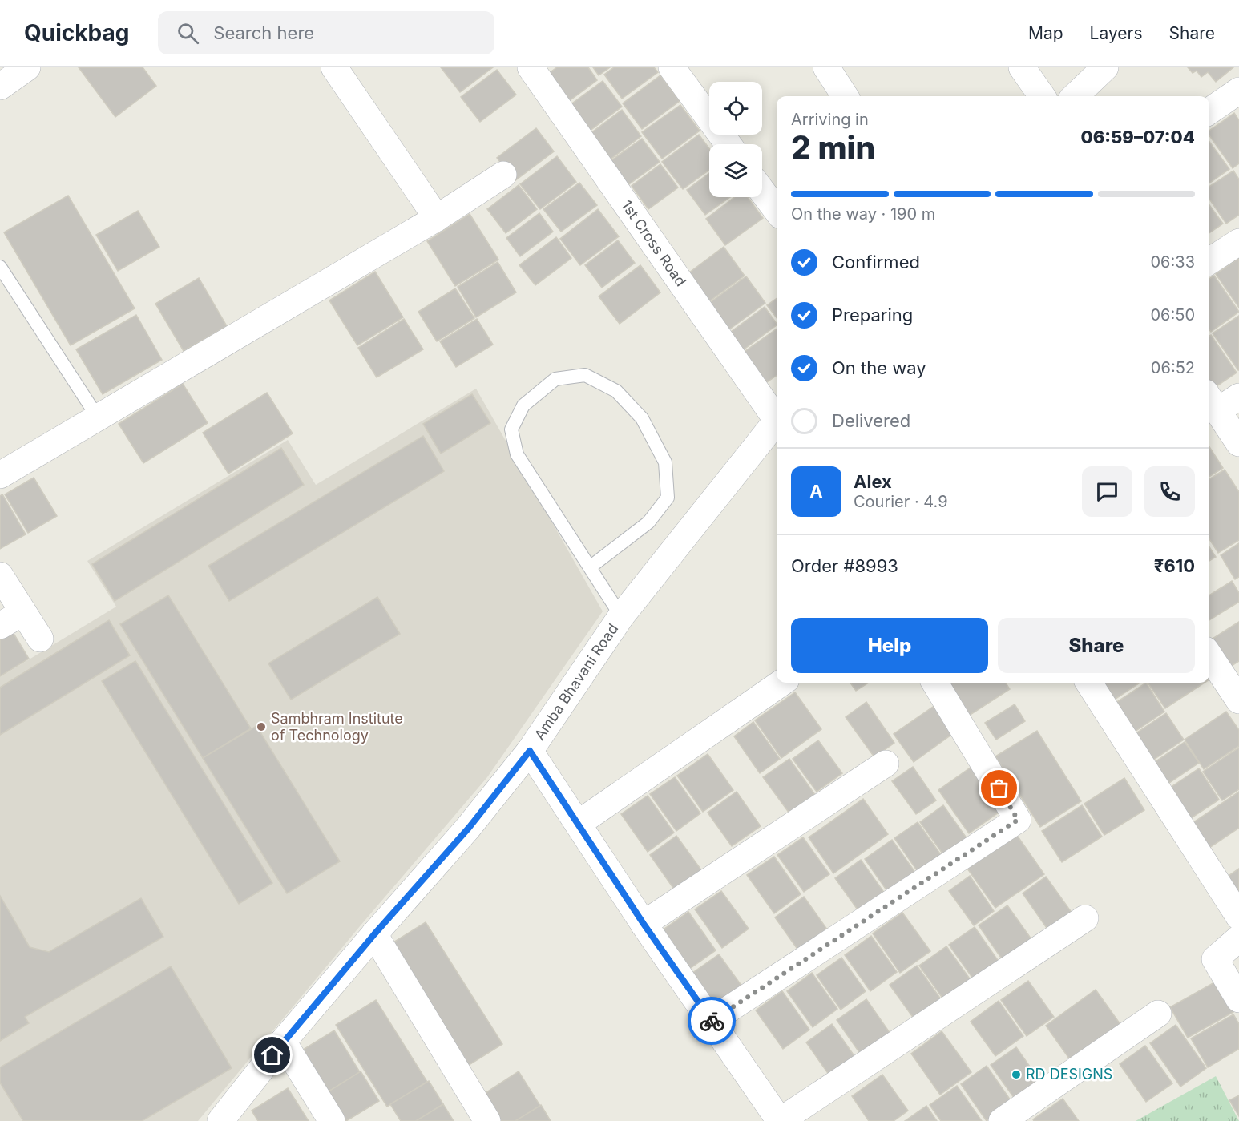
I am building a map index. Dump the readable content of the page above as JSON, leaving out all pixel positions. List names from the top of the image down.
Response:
{
  "streets": {
    "street": ["1st Cross Road", "Amba Bhavani Road"]
  },
  "places": ["Sambhram Institute of Technology", "RD DESIGNS"],
  "page": {
    "header": "Quickbag",
    "search": "Search here",
    "nav": ["Map", "Layers", "Share"],
    "heading": ["2 min", "Arriving in", "06:59–07:04"],
    "panel": [
      "Alex",
      "Courier · 4.9",
      "Order #8993",
      "₹610"
    ],
    "bar": "On the way · 190 m",
    "list": [
      ["Confirmed", "06:33"],
      ["Preparing", "06:50"],
      ["On the way", "06:52"],
      "Delivered"
    ],
    "round": "A",
    "buttons": ["Help", "Share"]
  }
}
